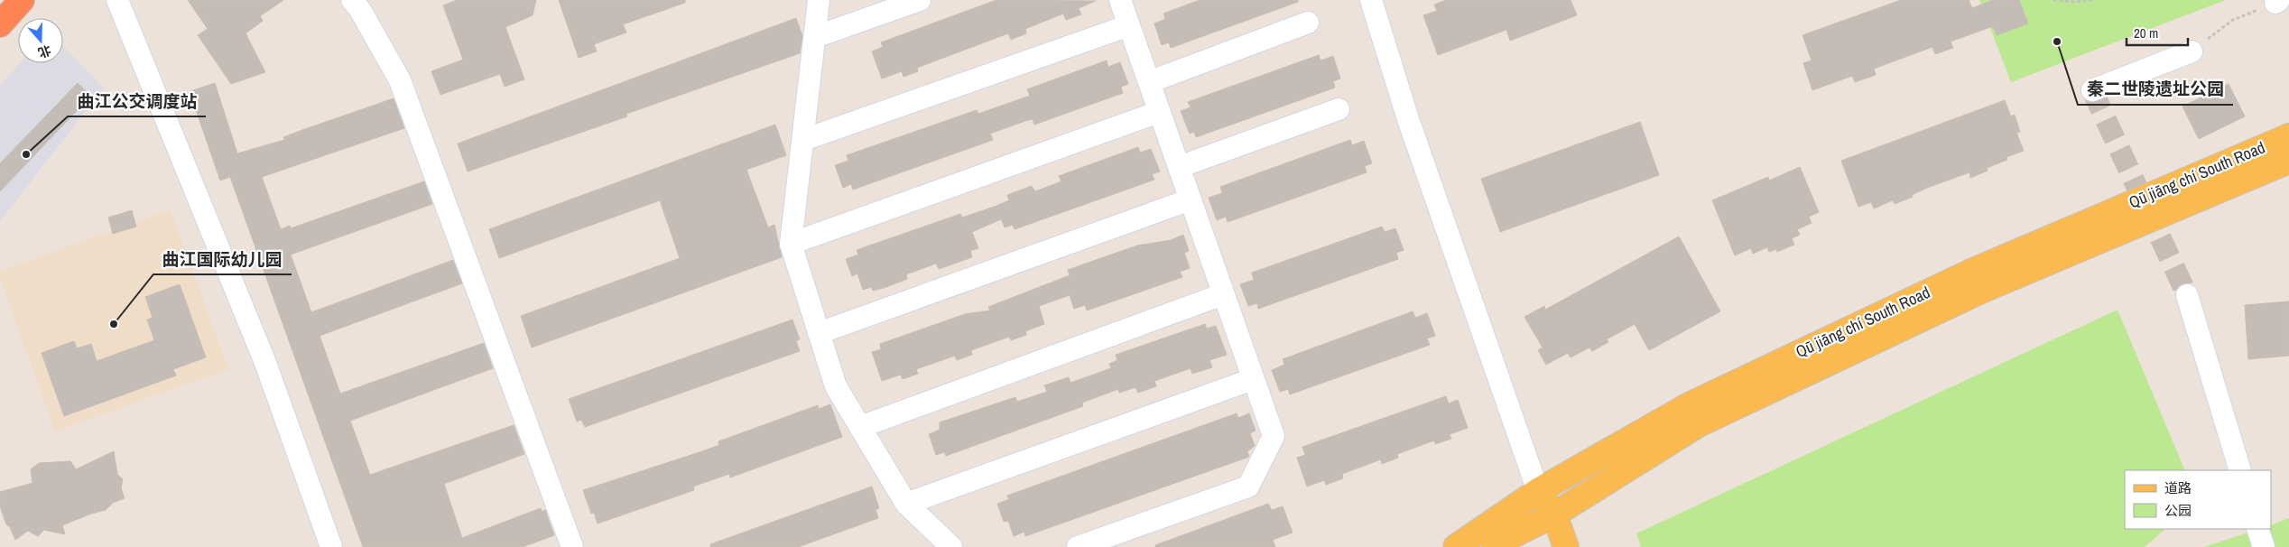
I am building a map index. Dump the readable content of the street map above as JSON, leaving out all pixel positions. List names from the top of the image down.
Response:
{
  "streets": {
    "main road": ["Qū jiāng chí South Road"]
  },
  "places": ["秦二世陵遗址公园", "曲江公交调度站", "曲江国际幼儿园"],
  "legend": ["道路", "公园"],
  "scale_bar": "20 m",
  "north": "bottom"
}
